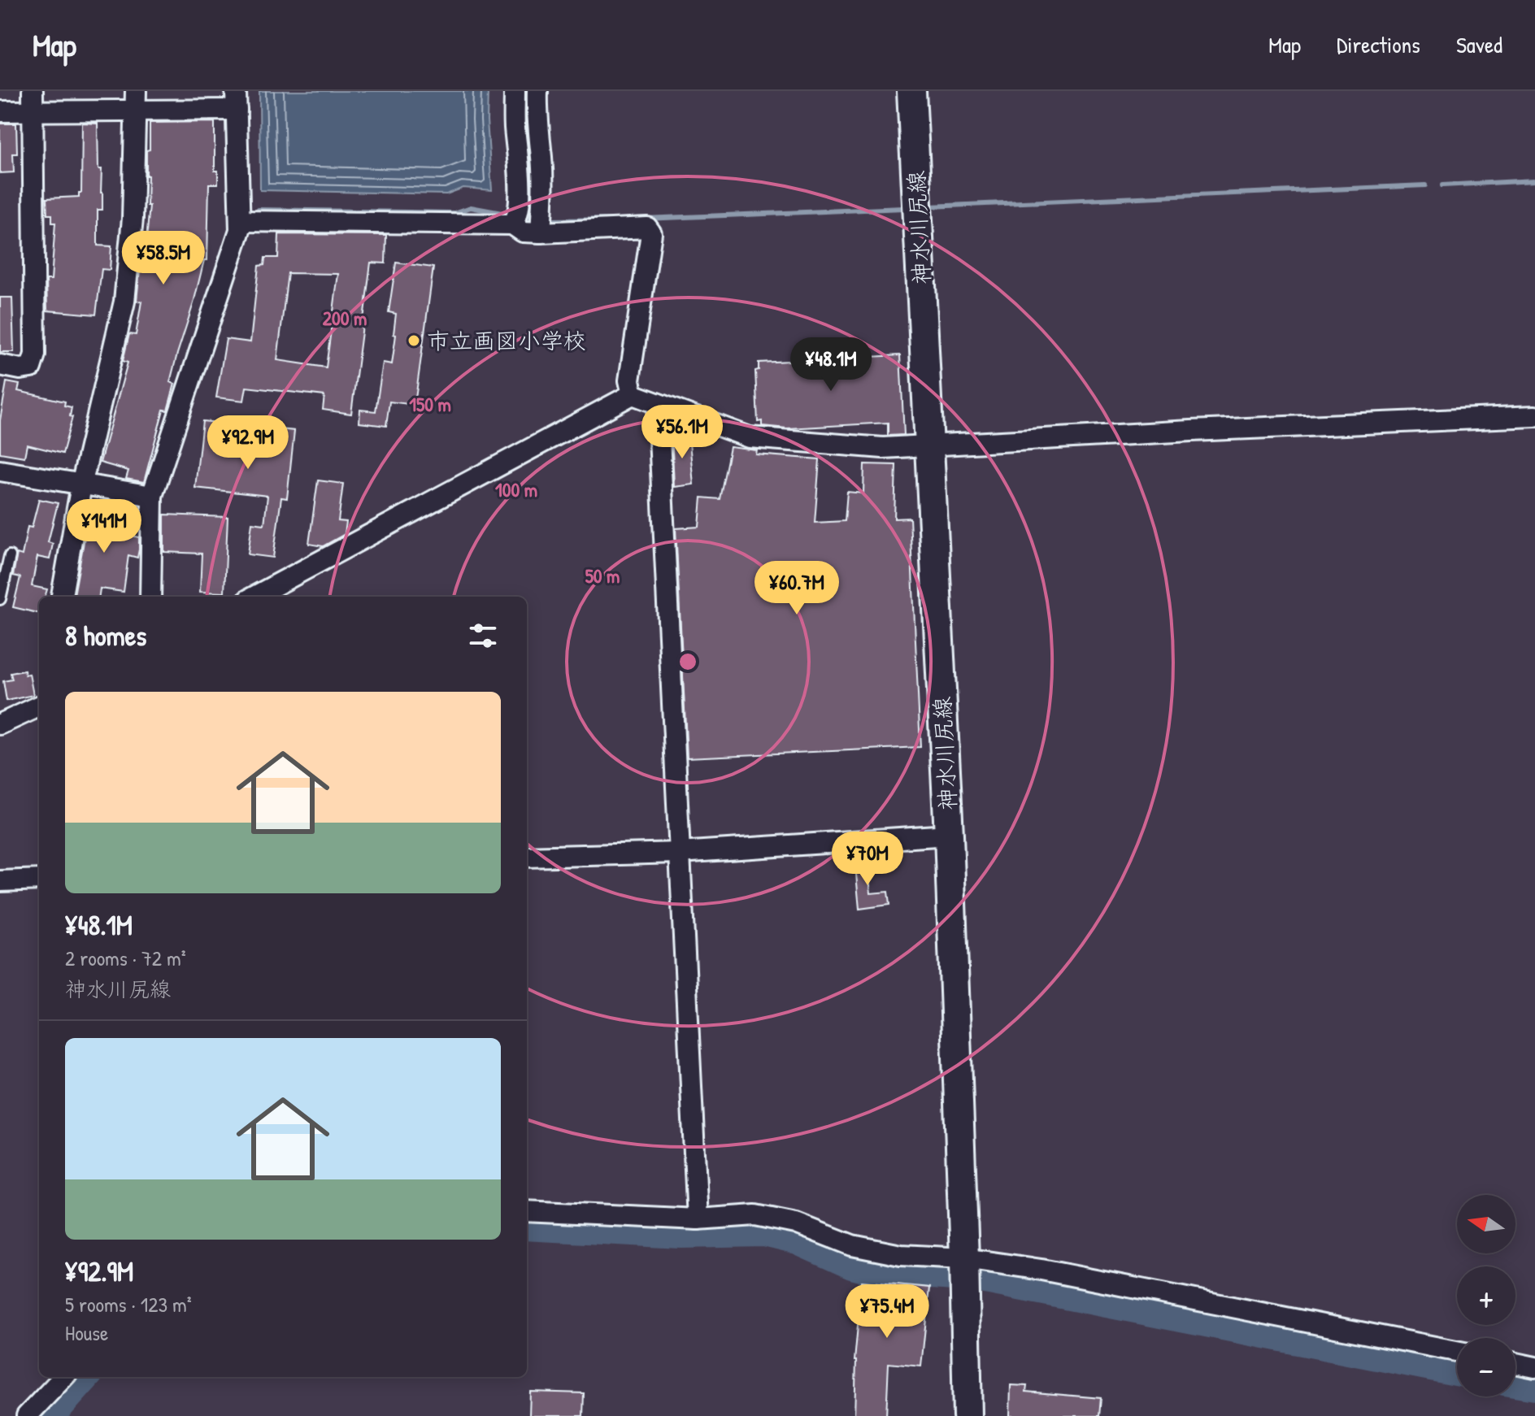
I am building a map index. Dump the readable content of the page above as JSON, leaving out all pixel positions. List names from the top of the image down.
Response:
{
  "streets": {
    "main road": ["神水川尻線"]
  },
  "places": ["市立画図小学校"],
  "north": "left",
  "page": {
    "header": "Map",
    "nav": ["Map", "Directions", "Saved"],
    "price": [
      "¥58.5M",
      "¥48.1M",
      "¥56.1M",
      "¥92.9M",
      "¥141M",
      "¥60.7M",
      "¥70M",
      "¥75.4M"
    ],
    "heading": "8 homes",
    "list": [
      {
        "name": "¥48.1M",
        "note": "2 rooms · 72 m² · 神水川尻線"
      },
      {
        "name": "¥92.9M",
        "note": "5 rooms · 123 m² · House"
      }
    ],
    "map_buttons": ["+", "−"]
  },
  "rings": [
    "200 m",
    "150 m",
    "100 m",
    "50 m"
  ]
}
